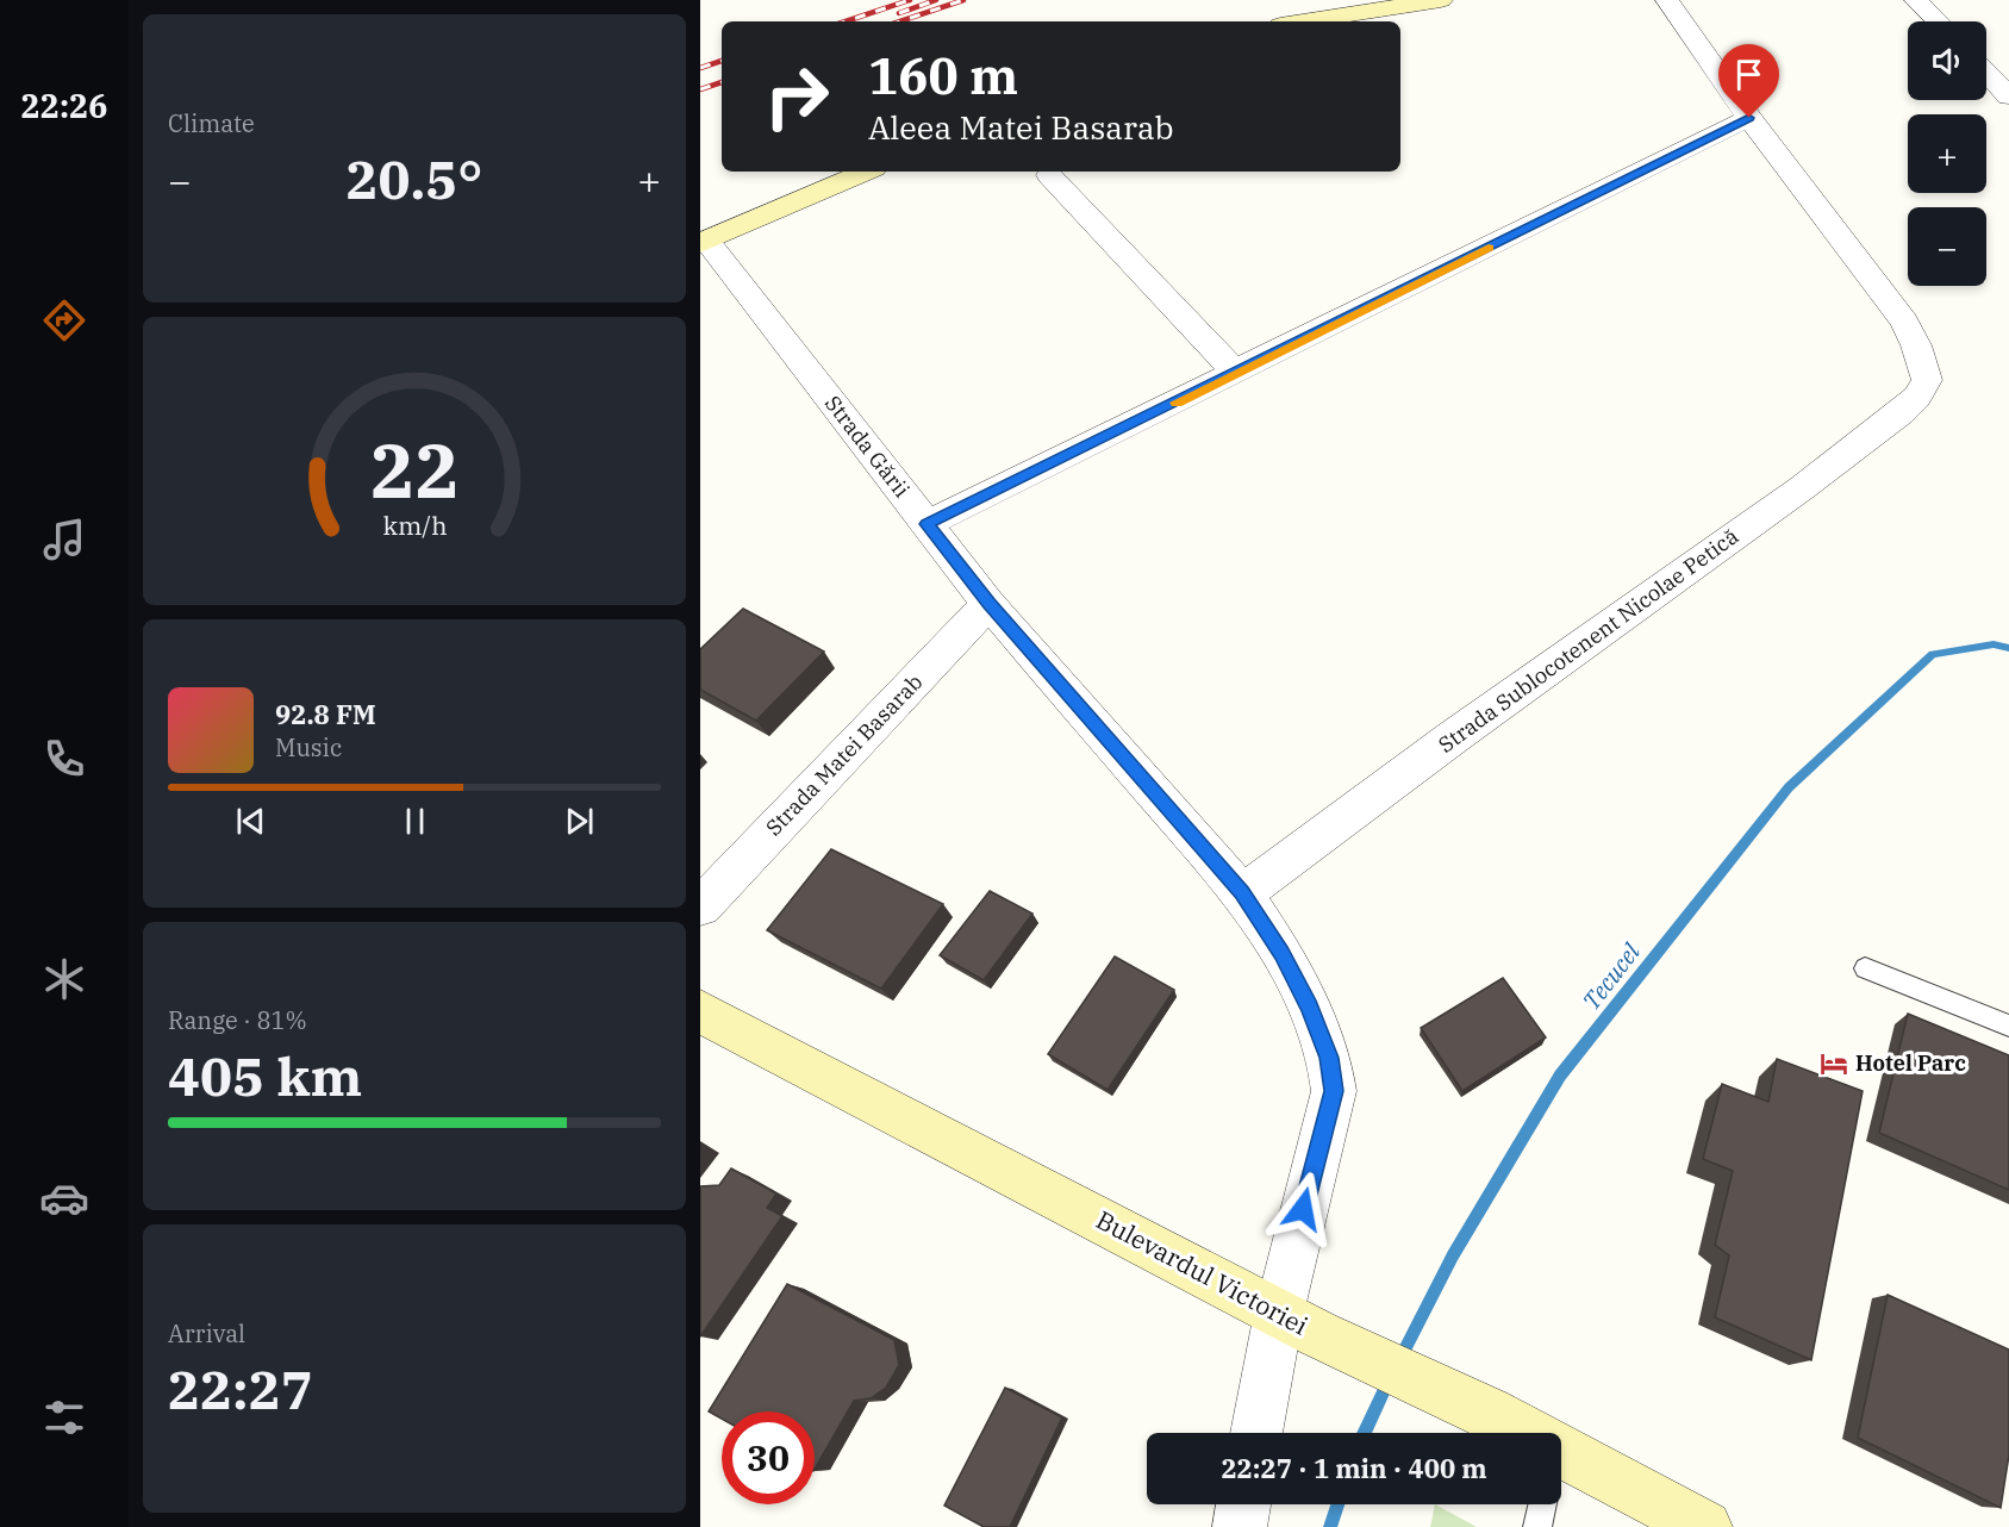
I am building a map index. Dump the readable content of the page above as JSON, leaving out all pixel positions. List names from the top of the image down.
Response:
{
  "streets": {
    "street": [
      "Strada Gării",
      "Strada Sublocotenent Nicolae Petică",
      "Strada Matei Basarab",
      "Bulevardul Victoriei"
    ]
  },
  "crossings": [
    ["Strada Gării", "Strada Sublocotenent Nicolae Petică"],
    ["Strada Gării", "Strada Matei Basarab"],
    ["Strada Gării", "Bulevardul Victoriei"]
  ],
  "water": ["Tecucel"],
  "places": {
    "hotel": ["Hotel Parc"]
  },
  "page": {
    "tabs": "22:26",
    "tile": [
      "Climate",
      ["Range · 81%", "405 km"],
      ["Arrival", "22:27"]
    ],
    "map_buttons": ["+", "−"],
    "turn": ["160 m", "Aleea Matei Basarab"],
    "heat": ["−", "20.5°", "+"],
    "song": ["92.8 FM", "Music"],
    "limit": "30",
    "trip": "22:27 · 1 min · 400 m",
    "gauge": ["22", "km/h"]
  }
}
